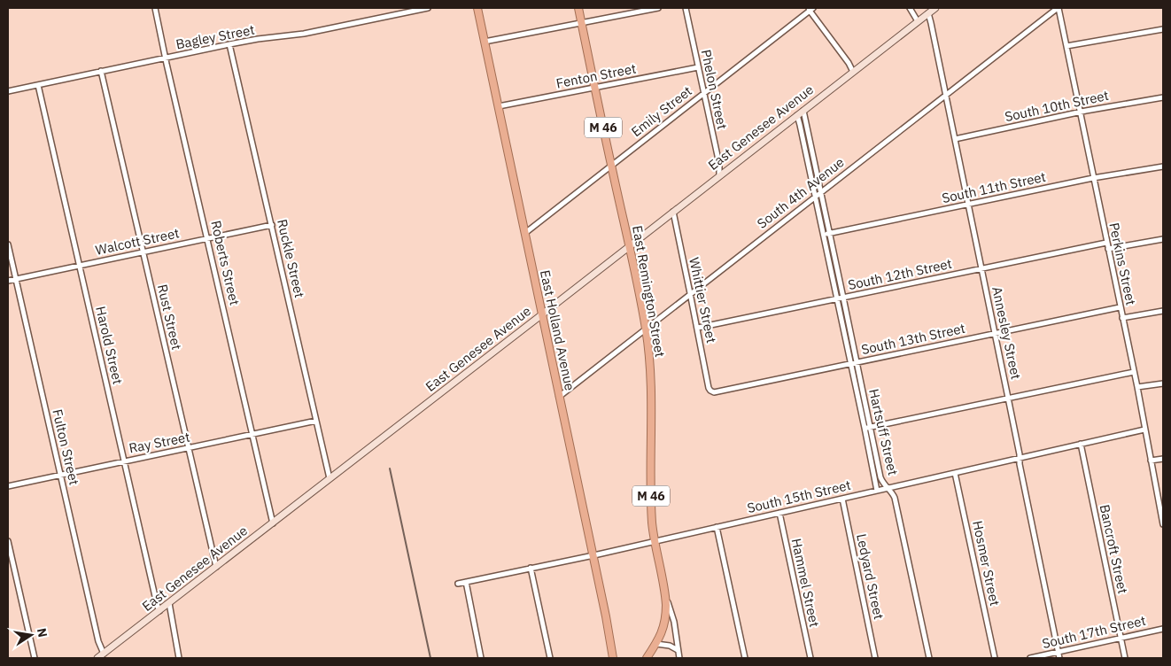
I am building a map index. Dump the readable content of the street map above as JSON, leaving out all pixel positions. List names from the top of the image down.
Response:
{
  "streets": {
    "highway": ["M 46", "East Remington Street", "East Holland Avenue"],
    "main road": ["East Genesee Avenue"],
    "street": [
      "Bagley Street",
      "Fenton Street",
      "Phelon Street",
      "South 10th Street",
      "Emily Street",
      "South 11th Street",
      "South 4th Avenue",
      "Walcott Street",
      "Ruckle Street",
      "Roberts Street",
      "Perkins Street",
      "South 12th Street",
      "Whittier Street",
      "Rust Street",
      "Annesley Street",
      "South 13th Street",
      "Harold Street",
      "Hartsuff Street",
      "Ray Street",
      "Fulton Street",
      "South 15th Street",
      "Bancroft Street",
      "Hosmer Street",
      "Ledyard Street",
      "Hammel Street",
      "South 17th Street"
    ]
  },
  "crossings": [
    ["Bagley Street", "Ruckle Street"],
    ["Bagley Street", "Roberts Street"],
    ["Bagley Street", "Rust Street"],
    ["Bagley Street", "Harold Street"],
    ["Fenton Street", "Phelon Street"],
    ["Fenton Street", "East Remington Street"],
    ["Fenton Street", "East Holland Avenue"],
    ["Phelon Street", "Emily Street"],
    ["Phelon Street", "East Genesee Avenue"],
    ["South 10th Street", "Perkins Street"],
    ["South 10th Street", "Annesley Street"],
    ["Emily Street", "East Remington Street"],
    ["Emily Street", "East Holland Avenue"],
    ["East Genesee Avenue", "Ruckle Street"],
    ["East Genesee Avenue", "Roberts Street"],
    ["East Genesee Avenue", "East Remington Street"],
    ["East Genesee Avenue", "Whittier Street"],
    ["East Genesee Avenue", "Rust Street"],
    ["East Genesee Avenue", "East Holland Avenue"],
    ["East Genesee Avenue", "Annesley Street"],
    ["East Genesee Avenue", "Harold Street"],
    ["East Genesee Avenue", "Hartsuff Street"],
    ["East Genesee Avenue", "Fulton Street"],
    ["South 11th Street", "Perkins Street"],
    ["South 11th Street", "Annesley Street"],
    ["South 11th Street", "Hartsuff Street"],
    ["South 4th Avenue", "Perkins Street"],
    ["South 4th Avenue", "East Remington Street"],
    ["South 4th Avenue", "Whittier Street"],
    ["South 4th Avenue", "East Holland Avenue"],
    ["South 4th Avenue", "Annesley Street"],
    ["South 4th Avenue", "Hartsuff Street"],
    ["Walcott Street", "Ruckle Street"],
    ["Walcott Street", "Roberts Street"],
    ["Walcott Street", "Rust Street"],
    ["Walcott Street", "Harold Street"],
    ["Walcott Street", "Fulton Street"],
    ["Ruckle Street", "Ray Street"],
    ["Roberts Street", "Ray Street"],
    ["Perkins Street", "South 12th Street"],
    ["Perkins Street", "South 13th Street"],
    ["Perkins Street", "South 15th Street"],
    ["South 12th Street", "Whittier Street"],
    ["South 12th Street", "Annesley Street"],
    ["South 12th Street", "Hartsuff Street"],
    ["East Remington Street", "South 15th Street"],
    ["Whittier Street", "South 13th Street"],
    ["Rust Street", "Ray Street"],
    ["East Holland Avenue", "South 15th Street"],
    ["Annesley Street", "South 13th Street"],
    ["Annesley Street", "South 15th Street"],
    ["Annesley Street", "South 17th Street"],
    ["South 13th Street", "Hartsuff Street"],
    ["Harold Street", "Ray Street"],
    ["Hartsuff Street", "South 15th Street"],
    ["Ray Street", "Fulton Street"],
    ["South 15th Street", "Bancroft Street"],
    ["South 15th Street", "Hosmer Street"],
    ["South 15th Street", "Ledyard Street"],
    ["South 15th Street", "Hammel Street"],
    ["Bancroft Street", "South 17th Street"]
  ],
  "north": "right"
}
